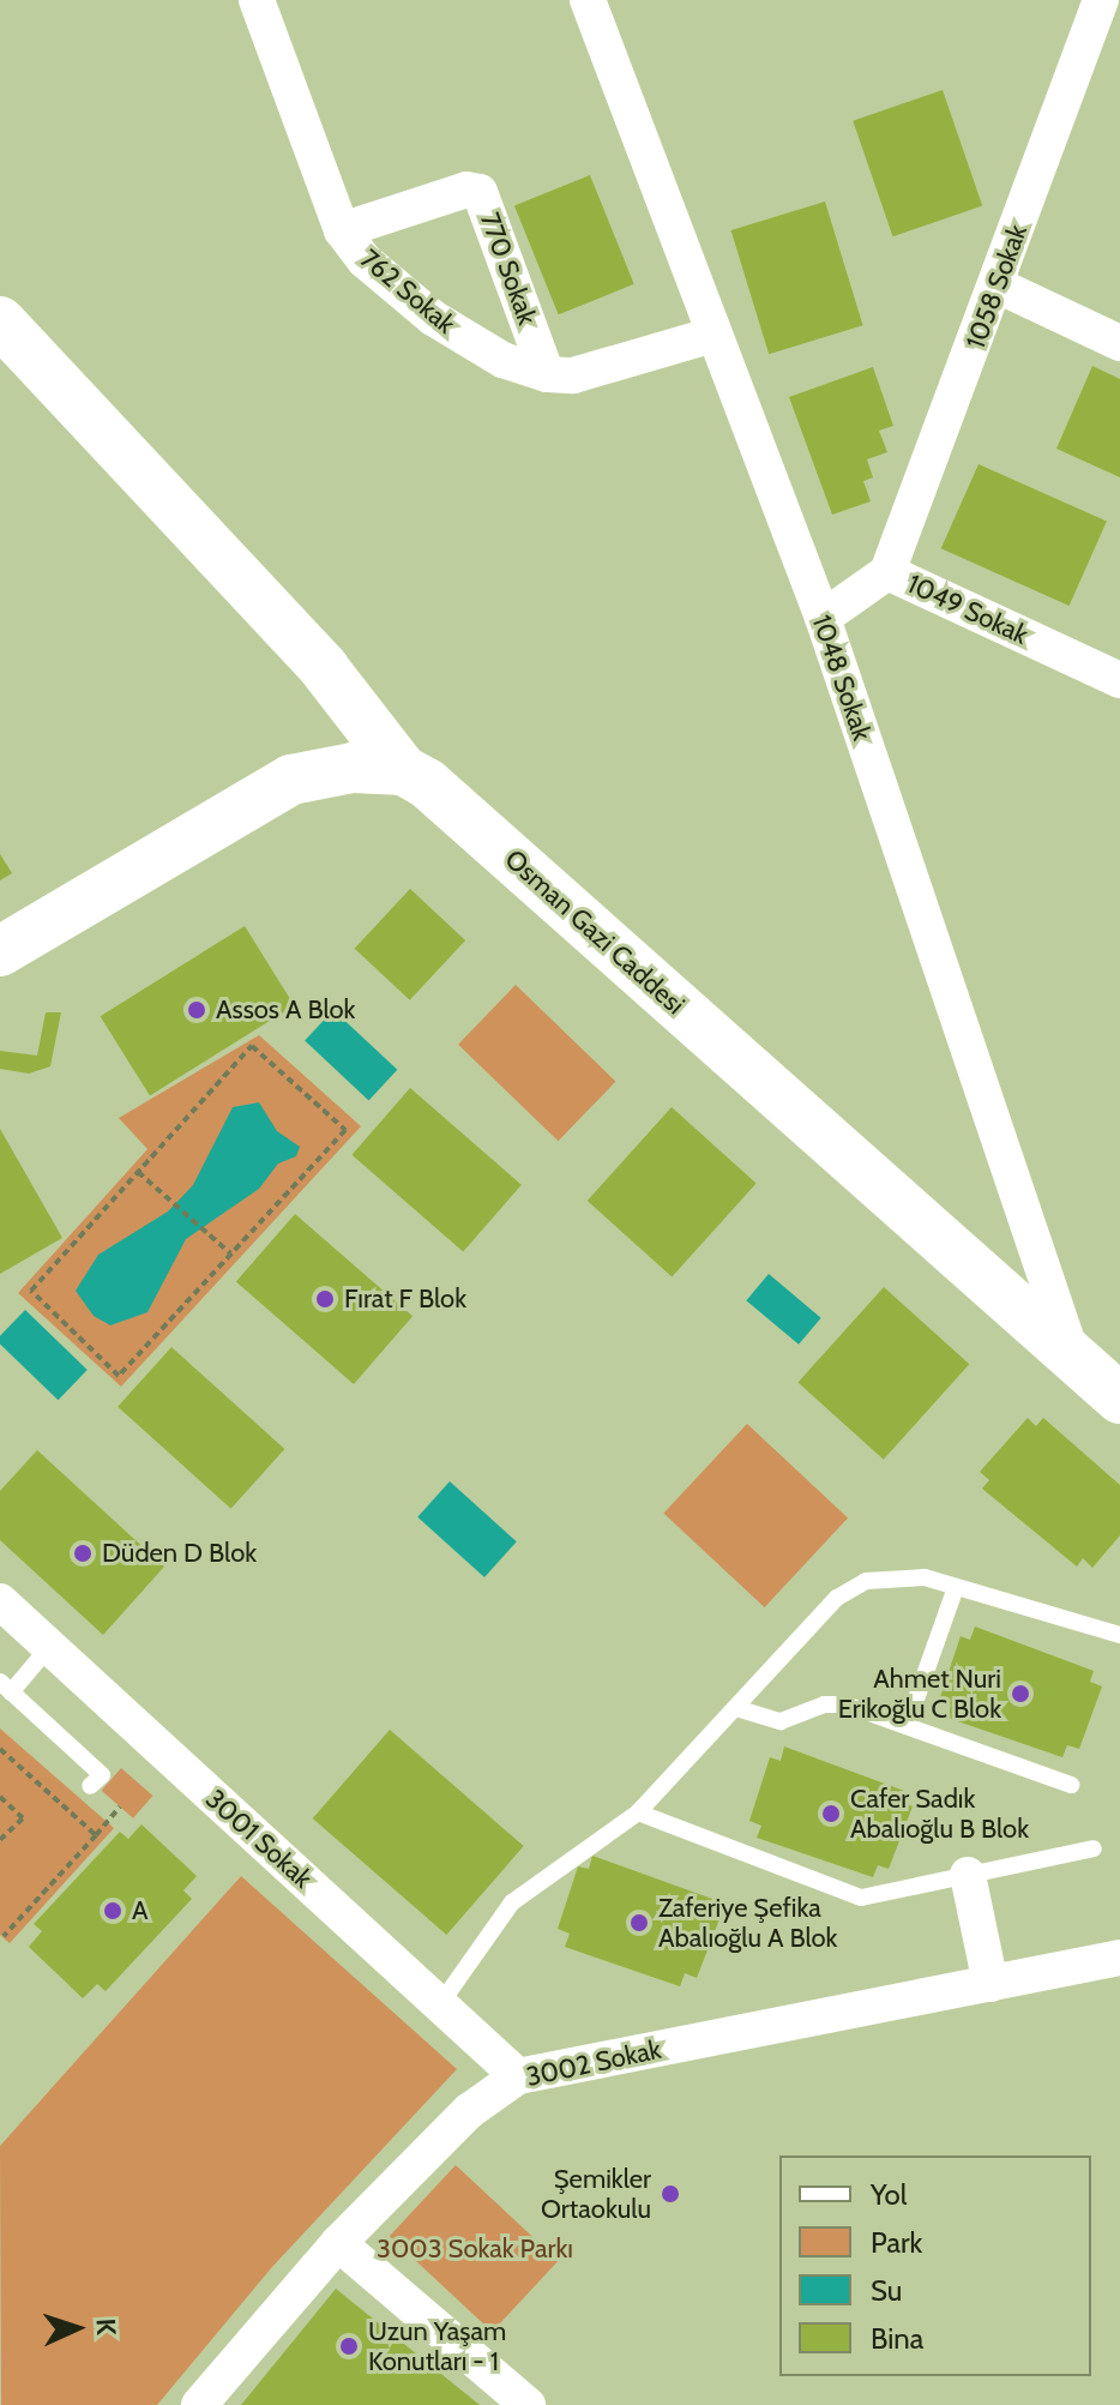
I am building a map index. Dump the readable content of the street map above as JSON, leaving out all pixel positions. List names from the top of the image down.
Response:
{
  "streets": {
    "street": [
      "770 Sokak",
      "1058 Sokak",
      "762 Sokak",
      "1049 Sokak",
      "1048 Sokak",
      "Osman Gazi Caddesi",
      "3001 Sokak",
      "3002 Sokak"
    ]
  },
  "crossings": [
    ["770 Sokak", "762 Sokak"],
    ["1058 Sokak", "1049 Sokak"],
    ["762 Sokak", "1048 Sokak"],
    ["1049 Sokak", "1048 Sokak"],
    ["1048 Sokak", "Osman Gazi Caddesi"],
    ["3001 Sokak", "3002 Sokak"]
  ],
  "parks": ["3003 Sokak Parkı"],
  "places": [
    "Assos A Blok",
    "Fırat F Blok",
    "Düden D Blok",
    "Ahmet Nuri Erikoğlu C Blok",
    "Cafer Sadık Abalıoğlu B Blok",
    "A",
    "Zaferiye Şefika Abalıoğlu A Blok",
    "Şemikler Ortaokulu",
    "Uzun Yaşam Konutları - 1"
  ],
  "legend": [
    "Yol",
    "Park",
    "Su",
    "Bina"
  ],
  "north": "right"
}
